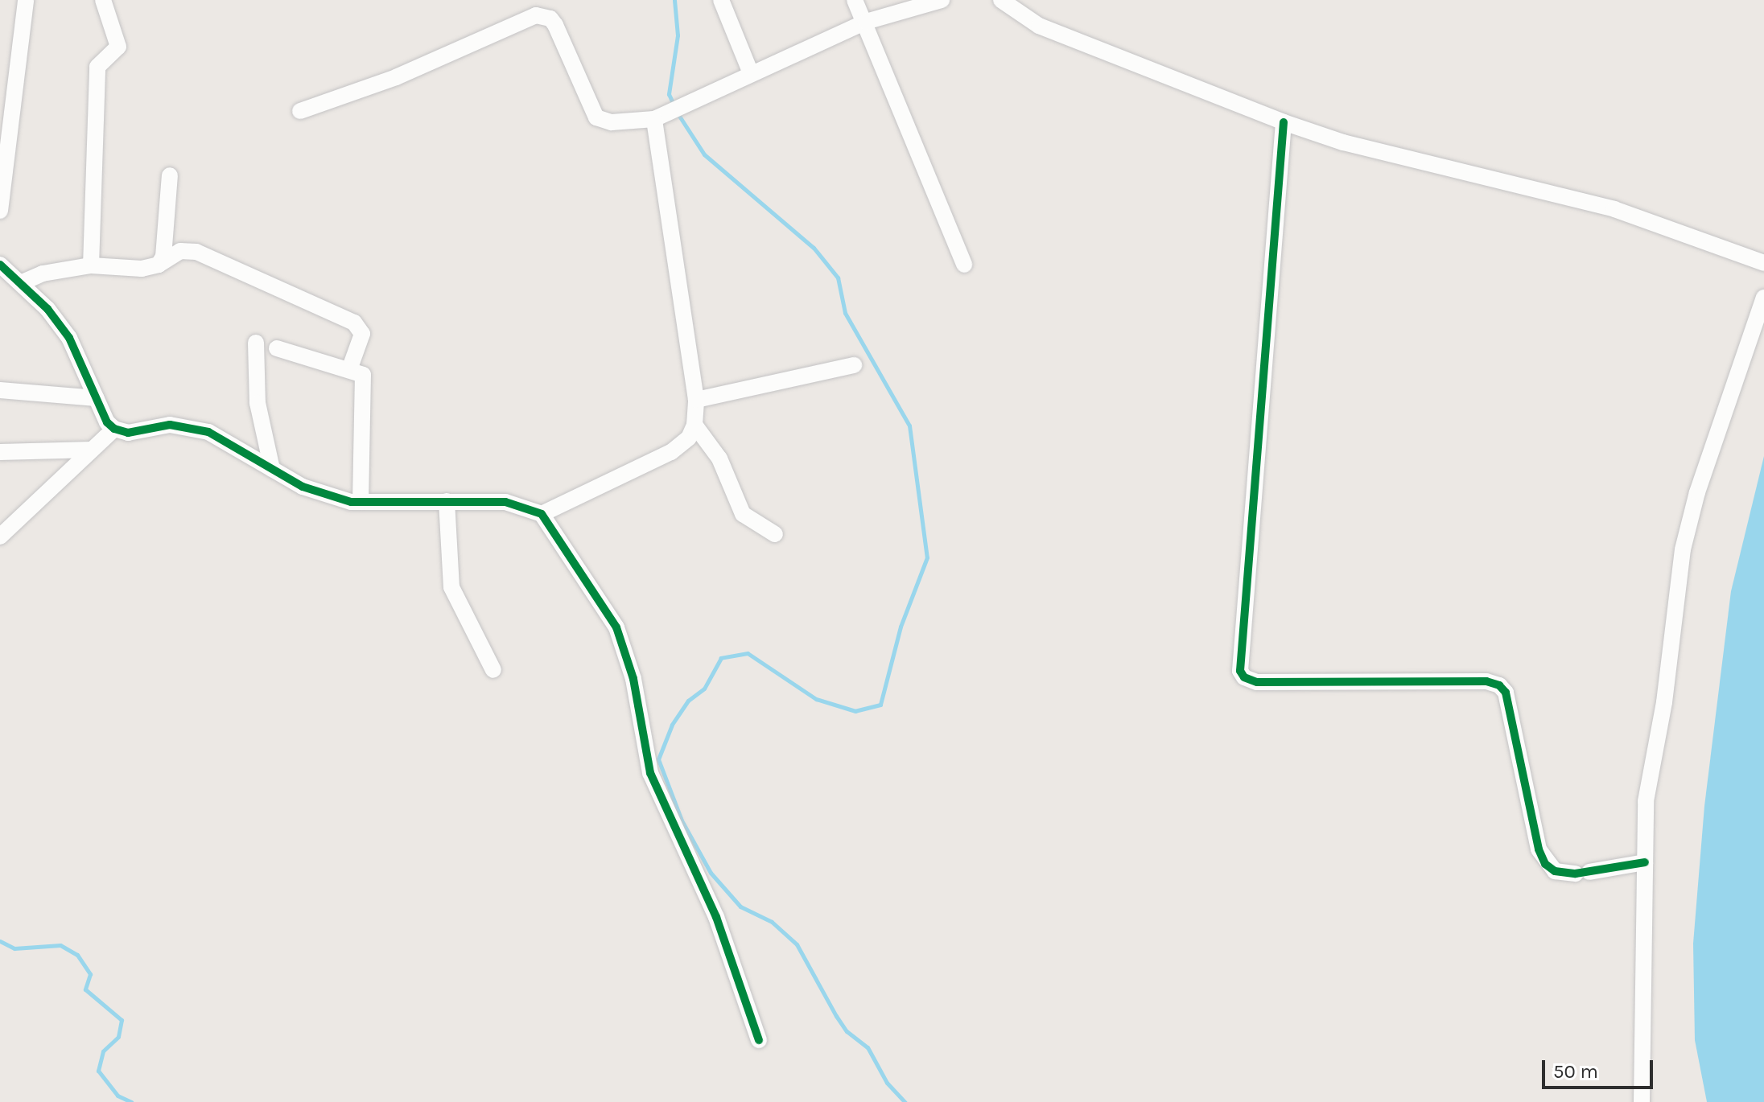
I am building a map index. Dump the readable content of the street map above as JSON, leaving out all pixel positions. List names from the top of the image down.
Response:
{
  "scale_bar": "50 m"
}
